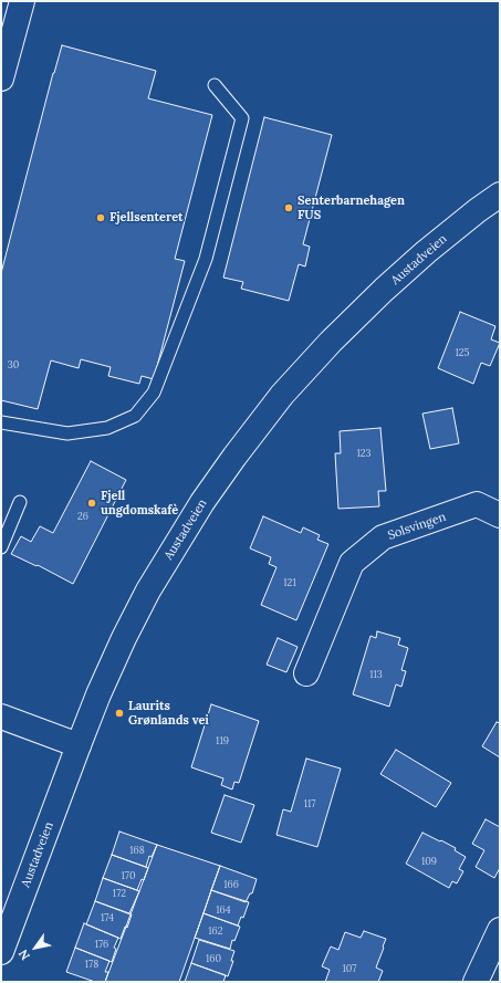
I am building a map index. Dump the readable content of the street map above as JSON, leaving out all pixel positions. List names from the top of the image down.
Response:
{
  "streets": {
    "main road": ["Austadveien", "Solsvingen"]
  },
  "places": [
    "Senterbarnehagen FUS",
    "Fjellsenteret",
    "Fjell ungdomskafè",
    "Laurits Grønlands vei"
  ],
  "house_numbers": [
    "125",
    "30",
    "123",
    "26",
    "121",
    "113",
    "119",
    "117",
    "168",
    "109",
    "170",
    "166",
    "172",
    "164",
    "174",
    "162",
    "176",
    "160",
    "178",
    "107"
  ],
  "north": "bottom left"
}
